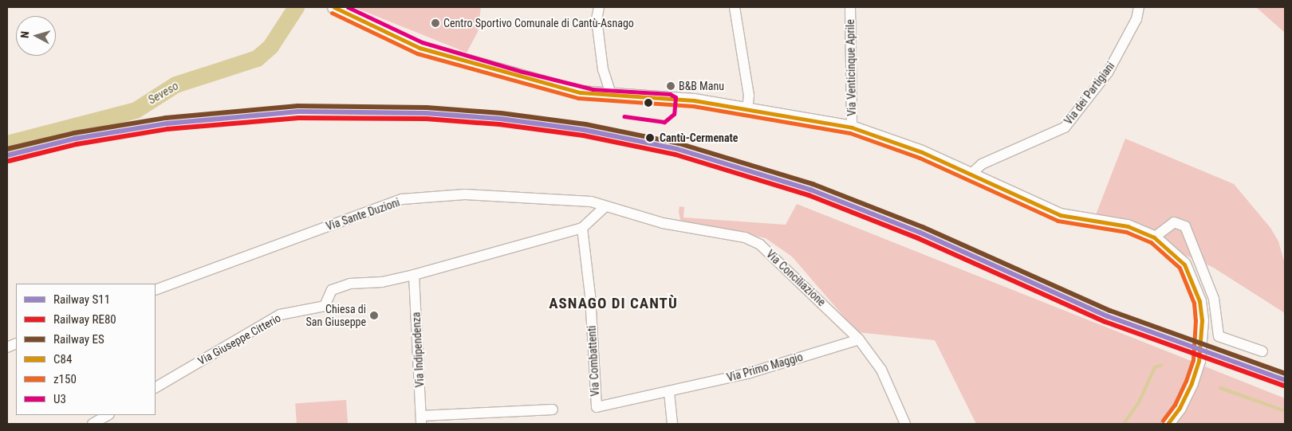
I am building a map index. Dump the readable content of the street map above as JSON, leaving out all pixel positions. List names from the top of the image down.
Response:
{
  "streets": {
    "street": [
      "Via Venticinque Aprile",
      "Via dei Partigiani",
      "Via Sante Duzioni",
      "Via Conciliazione",
      "Via Giuseppe Citterio",
      "Via Indipendenza",
      "Via Combattenti",
      "Via Primo Maggio"
    ]
  },
  "crossings": [
    ["Via Sante Duzioni", "Via Conciliazione"],
    ["Via Conciliazione", "Via Primo Maggio"],
    ["Via Giuseppe Citterio", "Via Indipendenza"],
    ["Via Combattenti", "Via Primo Maggio"]
  ],
  "districts": ["ASNAGO DI CANTÙ"],
  "water": ["Seveso"],
  "places": [
    "Centro Sportivo Comunale di Cantù-Asnago",
    "B&B Manu",
    "Cantù-Cermenate",
    "Chiesa di San Giuseppe"
  ],
  "lines": [
    "transit line C84",
    "transit line U3",
    "transit line z150",
    "rail line ES",
    "rail line S11",
    "rail line RE80"
  ],
  "legend": [
    "Railway S11",
    "Railway RE80",
    "Railway ES",
    "C84",
    "z150",
    "U3"
  ],
  "north": "left"
}
